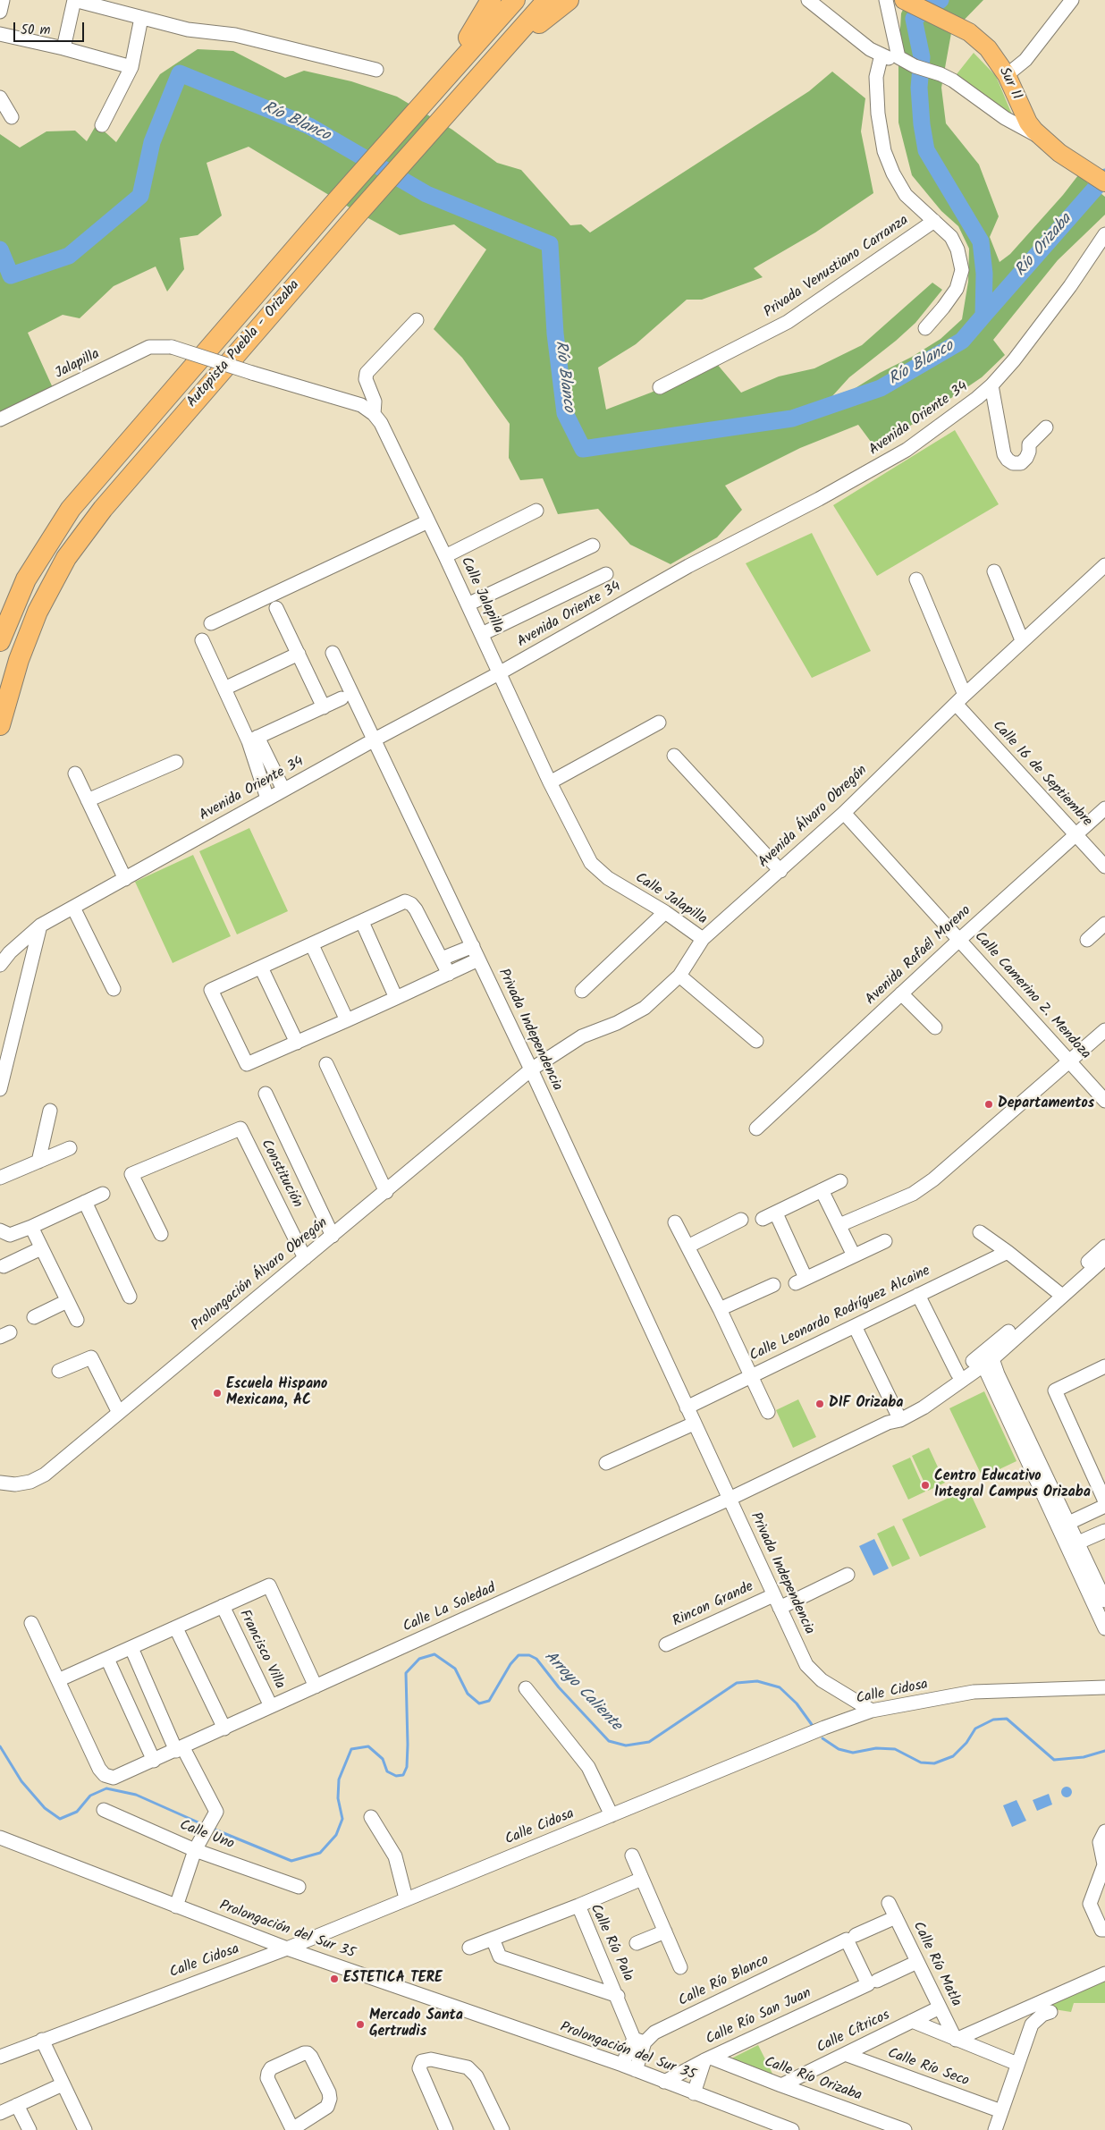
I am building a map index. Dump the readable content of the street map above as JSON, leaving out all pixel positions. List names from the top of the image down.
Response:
{
  "streets": {
    "highway": ["Autopista Puebla - Orizaba"],
    "main road": ["Sur 11"],
    "street": [
      "Privada Venustiano Carranza",
      "Jalapilla",
      "Avenida Oriente 34",
      "Calle Jalapilla",
      "Calle 16 de Septiembre",
      "Avenida Álvaro Obregón",
      "Avenida Rafaél Moreno",
      "Calle Camerino Z. Mendoza",
      "Privada Independencia",
      "Constitución",
      "Prolongación Álvaro Obregón",
      "Calle Leonardo Rodríguez Alcaine",
      "Rincon Grande",
      "Calle La Soledad",
      "Francisco Villa",
      "Calle Cidosa",
      "Calle Uno",
      "Prolongación del Sur 35",
      "Calle Río Pala",
      "Calle Río Matla",
      "Calle Río Blanco",
      "Calle Río San Juan",
      "Calle Cítricos",
      "Calle Río Seco",
      "Calle Río Orizaba"
    ]
  },
  "crossings": [
    ["Jalapilla", "Calle Jalapilla"],
    ["Avenida Oriente 34", "Calle Jalapilla"],
    ["Avenida Oriente 34", "Privada Independencia"],
    ["Calle Jalapilla", "Avenida Álvaro Obregón"],
    ["Calle 16 de Septiembre", "Avenida Álvaro Obregón"],
    ["Calle 16 de Septiembre", "Avenida Rafaél Moreno"],
    ["Avenida Álvaro Obregón", "Calle Camerino Z. Mendoza"],
    ["Avenida Álvaro Obregón", "Privada Independencia"],
    ["Avenida Álvaro Obregón", "Prolongación Álvaro Obregón"],
    ["Avenida Rafaél Moreno", "Calle Camerino Z. Mendoza"],
    ["Privada Independencia", "Prolongación Álvaro Obregón"],
    ["Privada Independencia", "Calle Leonardo Rodríguez Alcaine"],
    ["Privada Independencia", "Rincon Grande"],
    ["Privada Independencia", "Calle La Soledad"],
    ["Privada Independencia", "Calle Cidosa"],
    ["Constitución", "Prolongación Álvaro Obregón"],
    ["Calle La Soledad", "Francisco Villa"],
    ["Calle Cidosa", "Prolongación del Sur 35"],
    ["Prolongación del Sur 35", "Calle Río San Juan"],
    ["Calle Río Pala", "Calle Río Blanco"],
    ["Calle Río Matla", "Calle Río Blanco"],
    ["Calle Río Matla", "Calle Río San Juan"],
    ["Calle Río Matla", "Calle Cítricos"],
    ["Calle Río San Juan", "Calle Río Orizaba"],
    ["Calle Cítricos", "Calle Río Seco"],
    ["Calle Cítricos", "Calle Río Orizaba"]
  ],
  "water": ["Río Blanco", "Río Orizaba", "Arroyo Caliente"],
  "places": [
    "Departamentos",
    "Escuela Hispano Mexicana, AC",
    "DIF Orizaba",
    "Centro Educativo Integral Campus Orizaba",
    "ESTETICA TERE",
    "Mercado Santa Gertrudis"
  ],
  "scale_bar": "50 m"
}
